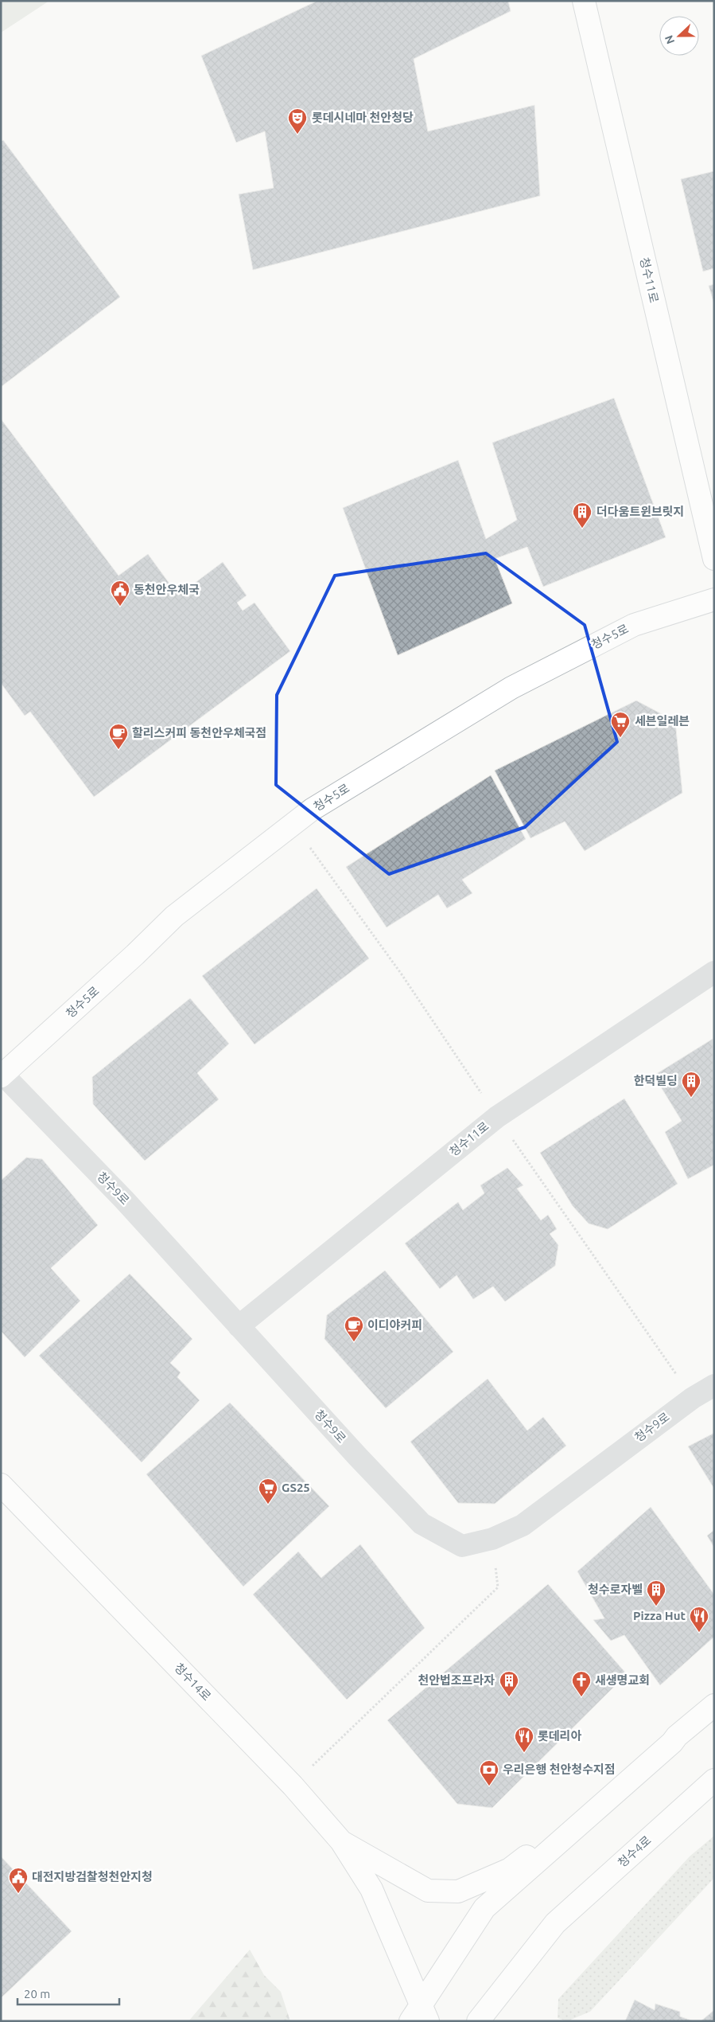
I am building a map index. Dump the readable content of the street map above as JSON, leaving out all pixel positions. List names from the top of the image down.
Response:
{
  "streets": {
    "street": [
      "청수11로",
      "청수5로",
      "청수9로",
      "청수14로",
      "청수4로"
    ]
  },
  "crossings": [
    ["청수11로", "청수9로"],
    ["청수5로", "청수9로"]
  ],
  "places": {
    "theatre": ["롯데시네마 천안청당"],
    "building": [
      "더다움트윈브릿지",
      "한덕빌딩",
      "청수로자벨",
      "천안법조프라자"
    ],
    "public building": ["동천안우체국", "대전지방검찰청천안지청"],
    "supermarket": ["세븐일레븐", "GS25"],
    "cafe": ["할리스커피 동천안우체국점", "이디야커피"],
    "restaurant": ["Pizza Hut", "롯데리아"],
    "church": ["새생명교회"],
    "bank": ["우리은행 천안청수지점"]
  },
  "scale_bar": "20 m",
  "north": "left"
}
